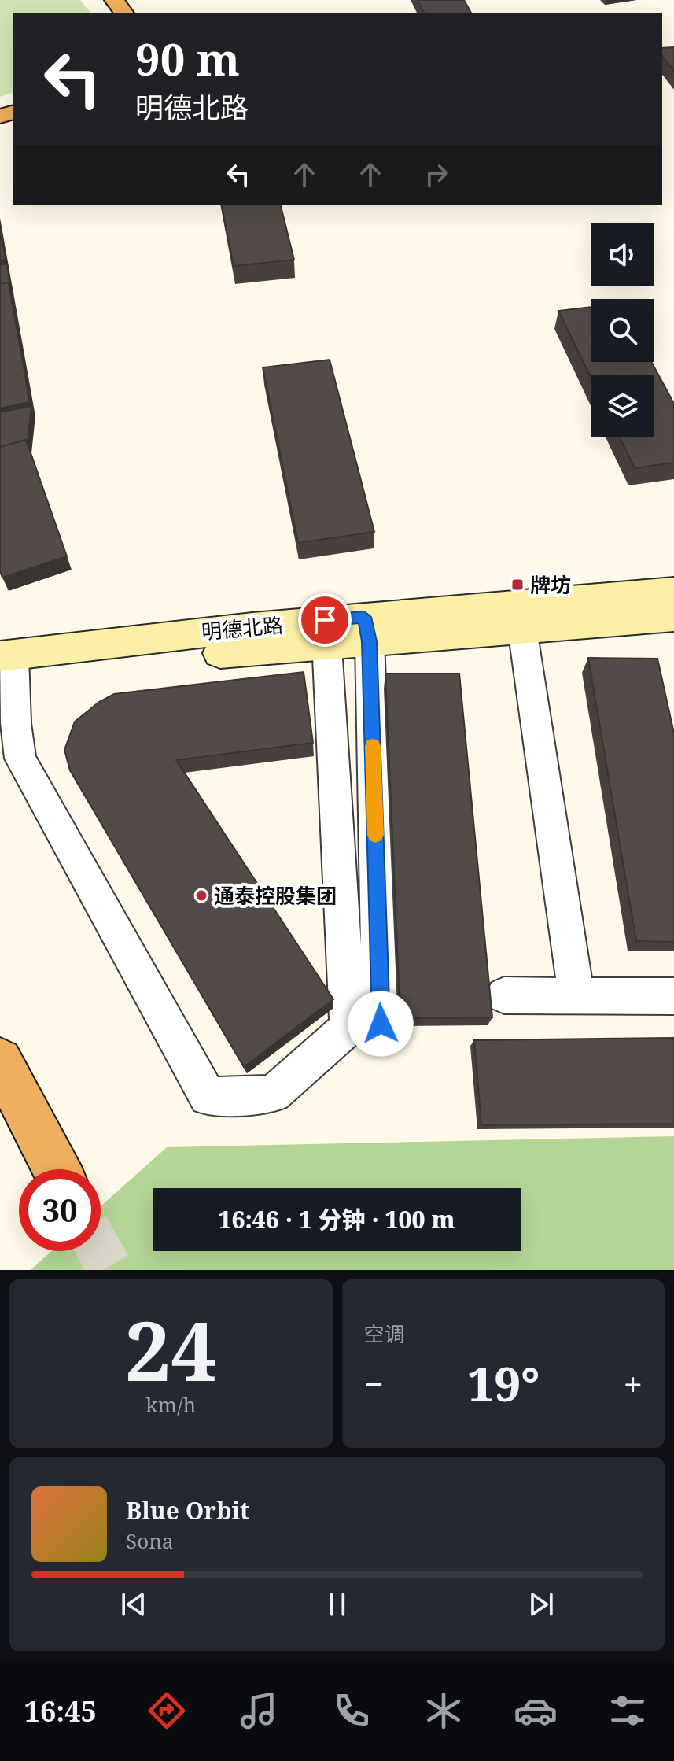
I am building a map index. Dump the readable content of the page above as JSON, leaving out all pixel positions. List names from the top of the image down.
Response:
{
  "streets": {
    "main road": ["明德北路"]
  },
  "places": {
    "transit": ["牌坊"],
    "other": ["通泰控股集团"]
  },
  "page": {
    "turn": ["90 m", "明德北路"],
    "limit": "30",
    "trip": "16:46 · 1 分钟 · 100 m",
    "tile": [
      ["24", "km/h"],
      "空调"
    ],
    "heat": ["−", "19°", "+"],
    "song": ["Blue Orbit", "Sona"],
    "tabs": "16:45"
  }
}
